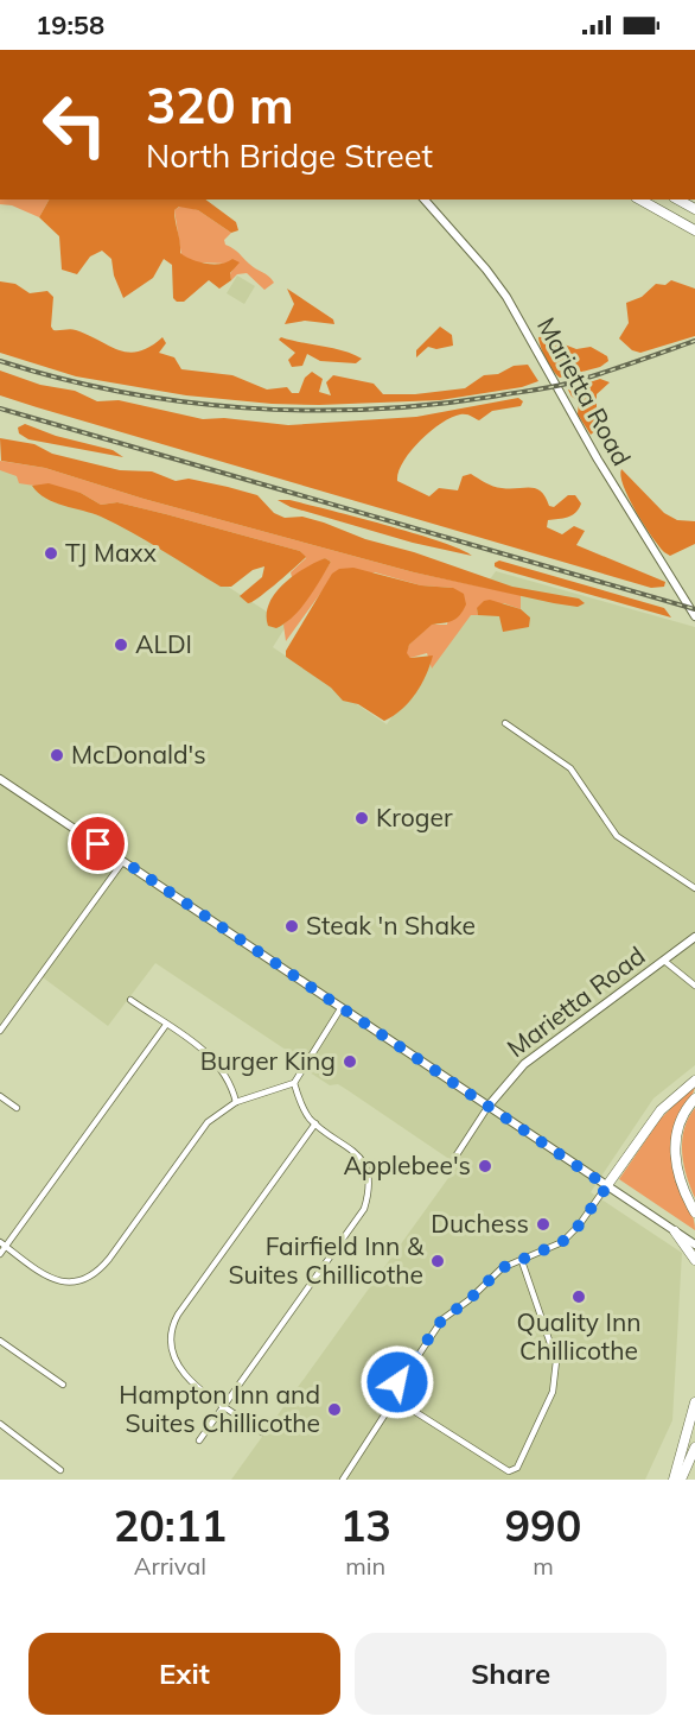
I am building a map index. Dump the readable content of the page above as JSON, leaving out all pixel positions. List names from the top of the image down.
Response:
{
  "streets": {
    "main road": ["Marietta Road"]
  },
  "places": [
    "TJ Maxx",
    "ALDI",
    "McDonald's",
    "Kroger",
    "Steak 'n Shake",
    "Burger King",
    "Applebee's",
    "Duchess",
    "Fairfield Inn & Suites Chillicothe",
    "Quality Inn Chillicothe",
    "Hampton Inn and Suites Chillicothe"
  ],
  "page": {
    "status": "19:58",
    "turn": ["320 m", "North Bridge Street"],
    "eta": [
      "20:11",
      "Arrival",
      "13",
      "min",
      "990",
      "m"
    ],
    "buttons": ["Exit", "Share"]
  }
}
